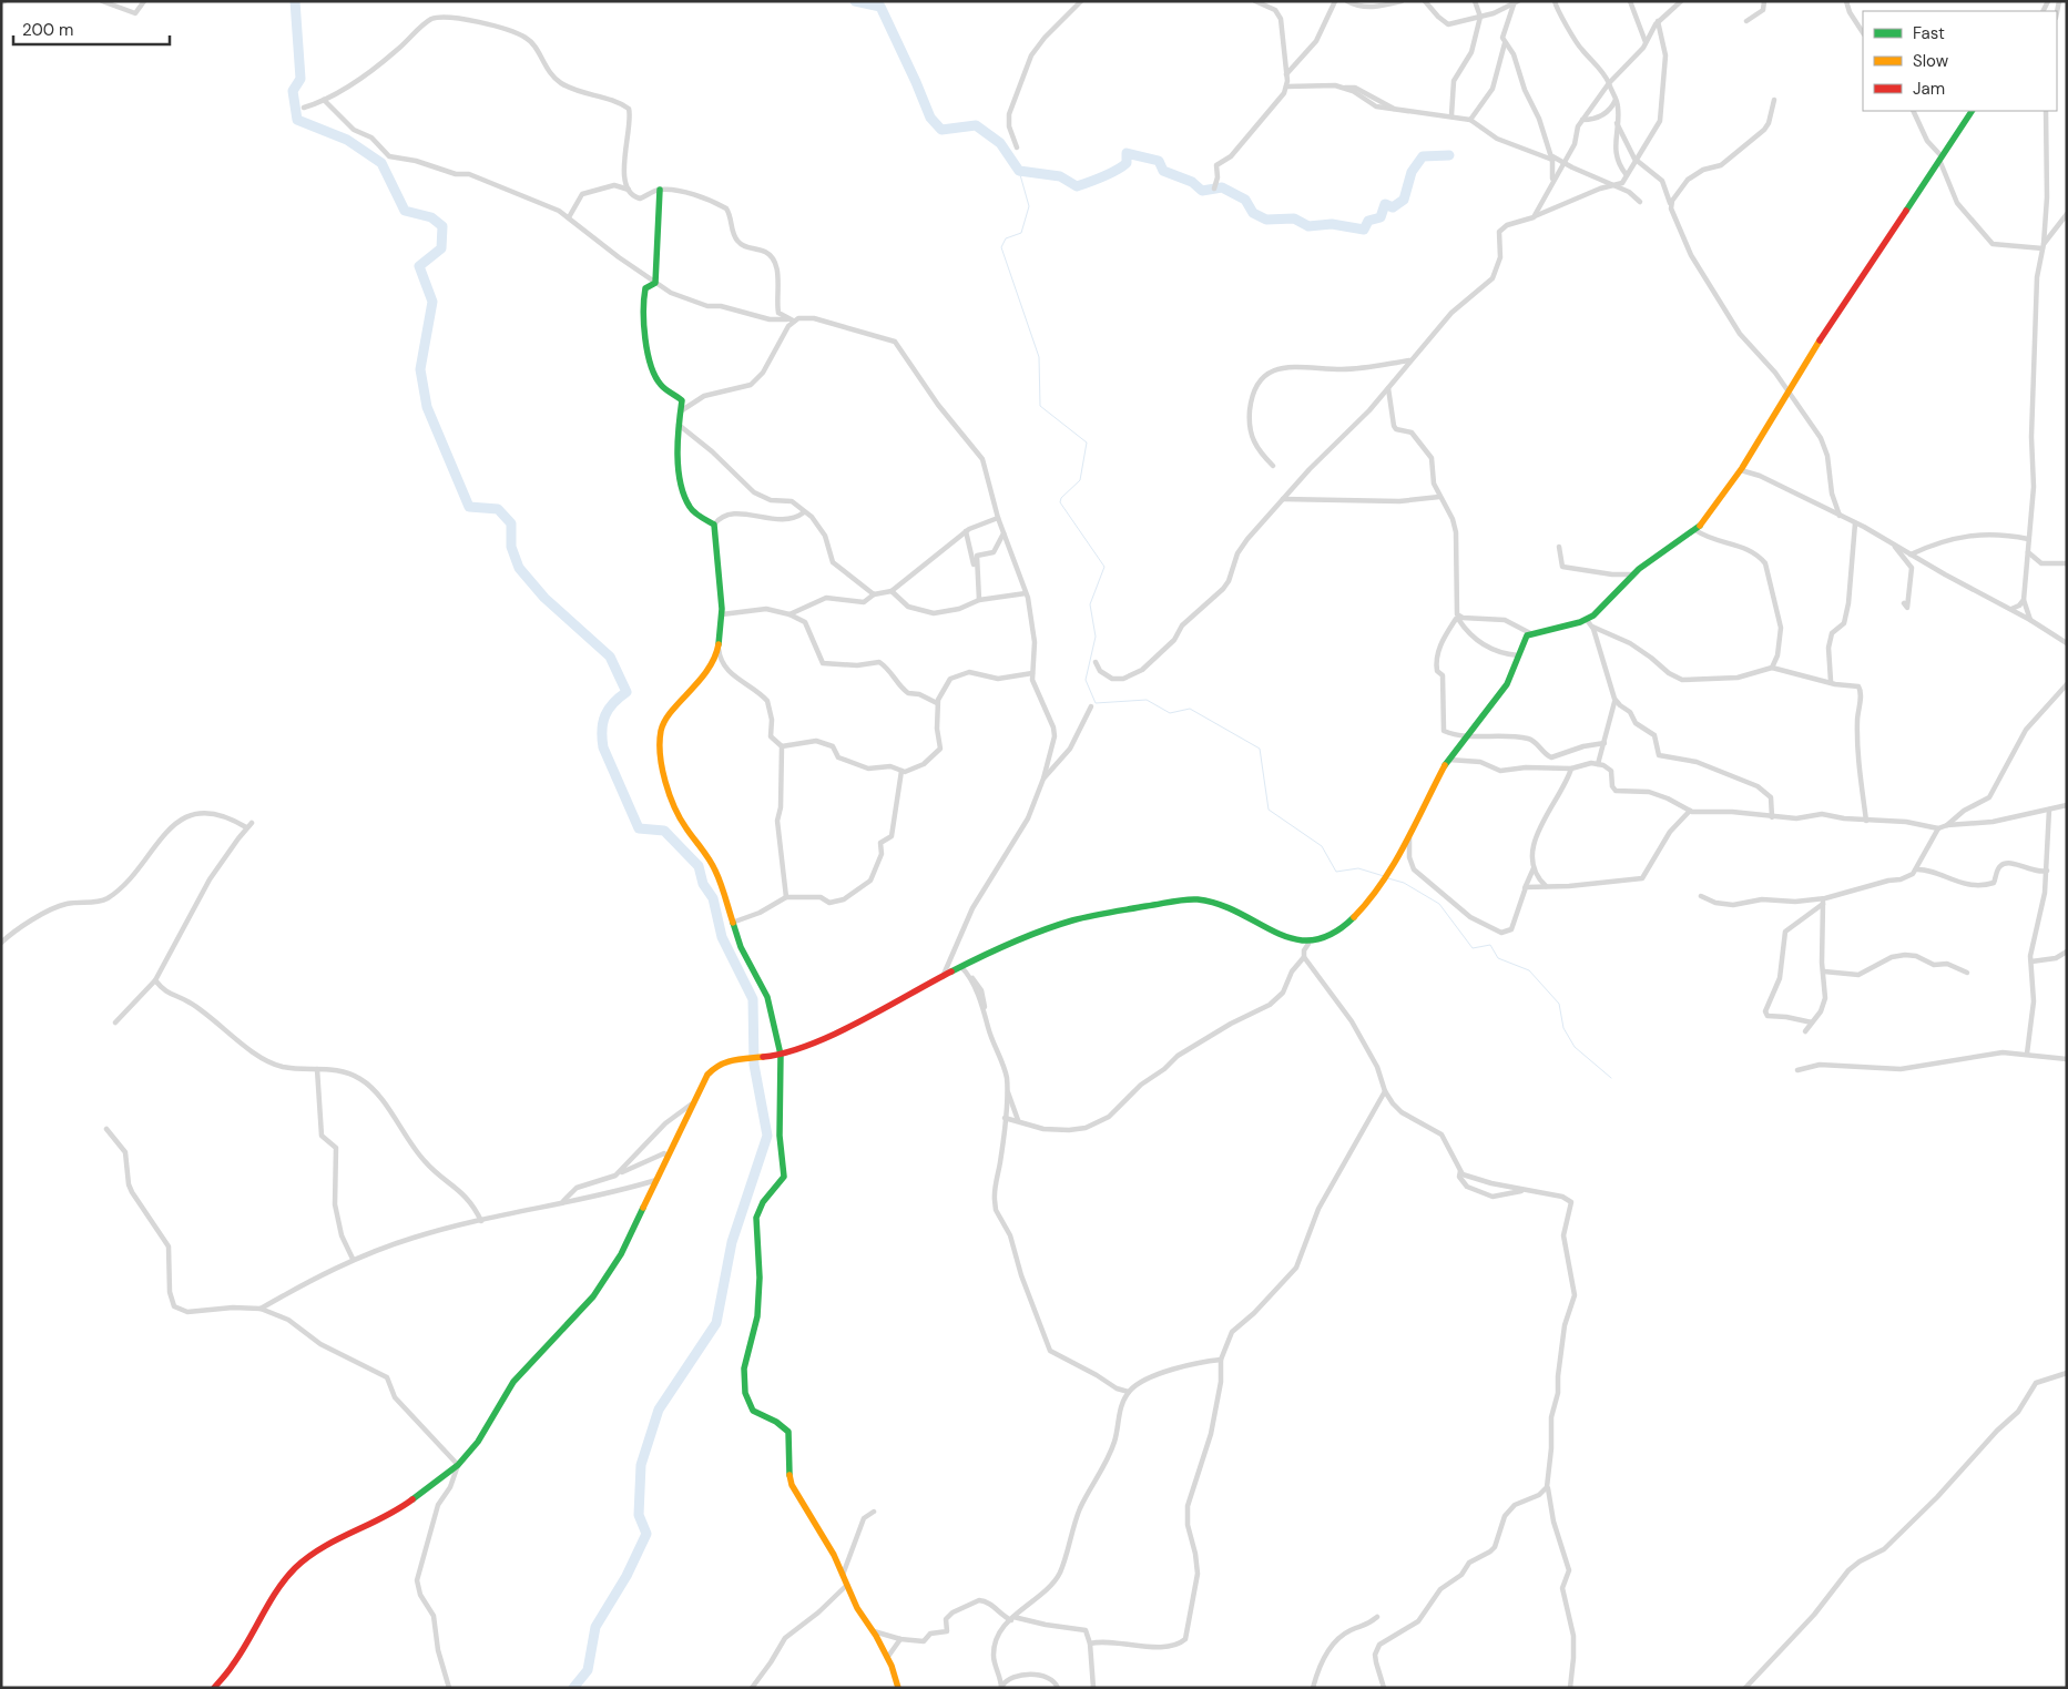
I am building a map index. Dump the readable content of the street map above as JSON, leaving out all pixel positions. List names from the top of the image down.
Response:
{
  "legend": ["Fast", "Slow", "Jam"],
  "scale_bar": "200 m"
}
